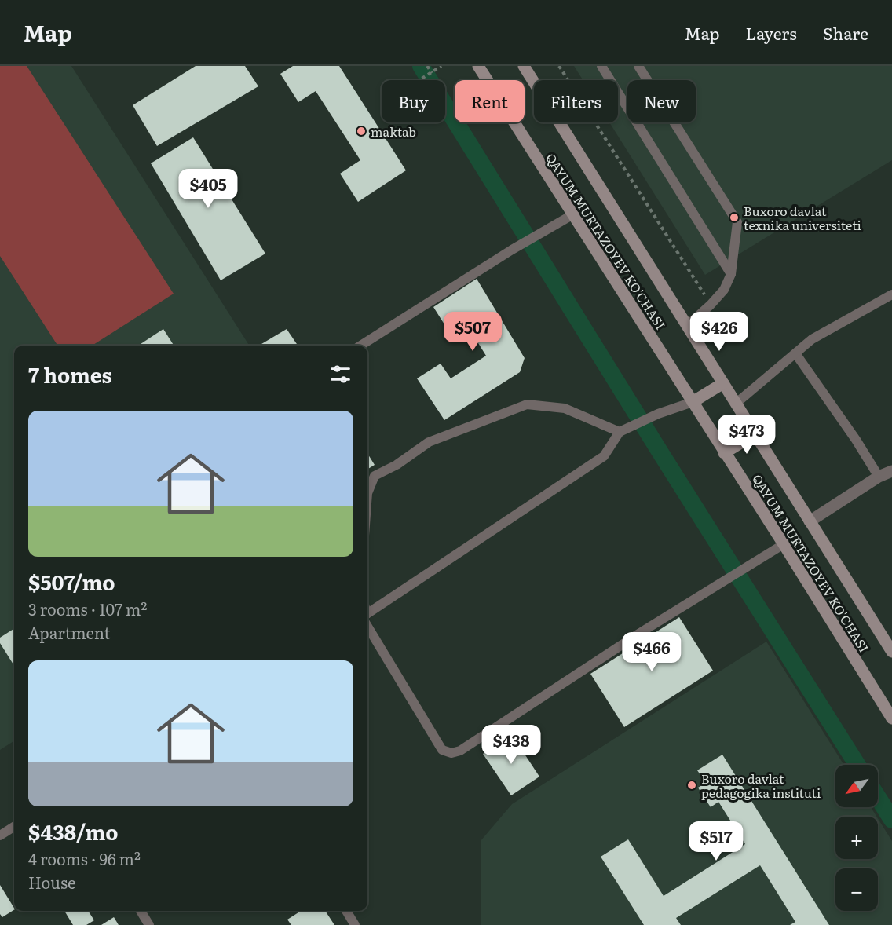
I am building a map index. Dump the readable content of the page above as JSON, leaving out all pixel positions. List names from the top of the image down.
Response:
{
  "streets": {
    "street": ["QAYUM MURTAZOYEV KO'CHASI"]
  },
  "places": ["maktab", "Buxoro davlat texnika universiteti", "Buxoro davlat pedagogika instituti"],
  "north": "bottom left",
  "page": {
    "header": "Map",
    "nav": ["Map", "Layers", "Share"],
    "chip": [
      "Buy",
      "Rent",
      "Filters",
      "New"
    ],
    "price": [
      "$405",
      "$507",
      "$426",
      "$473",
      "$466",
      "$438",
      "$517"
    ],
    "heading": "7 homes",
    "list": [
      {
        "name": "$507/mo",
        "note": "3 rooms · 107 m² · Apartment"
      },
      {
        "name": "$438/mo",
        "note": "4 rooms · 96 m² · House"
      }
    ],
    "map_buttons": ["+", "−"]
  }
}
